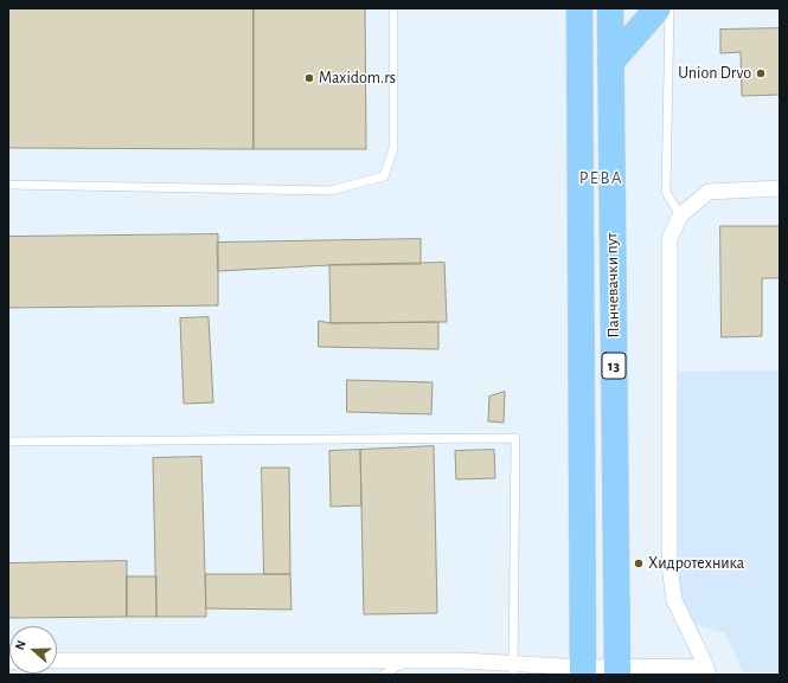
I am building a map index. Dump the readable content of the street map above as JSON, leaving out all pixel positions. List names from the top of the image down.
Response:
{
  "streets": {
    "highway": ["Панчевачки пут", "13"]
  },
  "districts": ["РЕВА"],
  "places": ["Union Drvo", "Maxidom.rs", "Хидротехника"],
  "north": "left"
}
